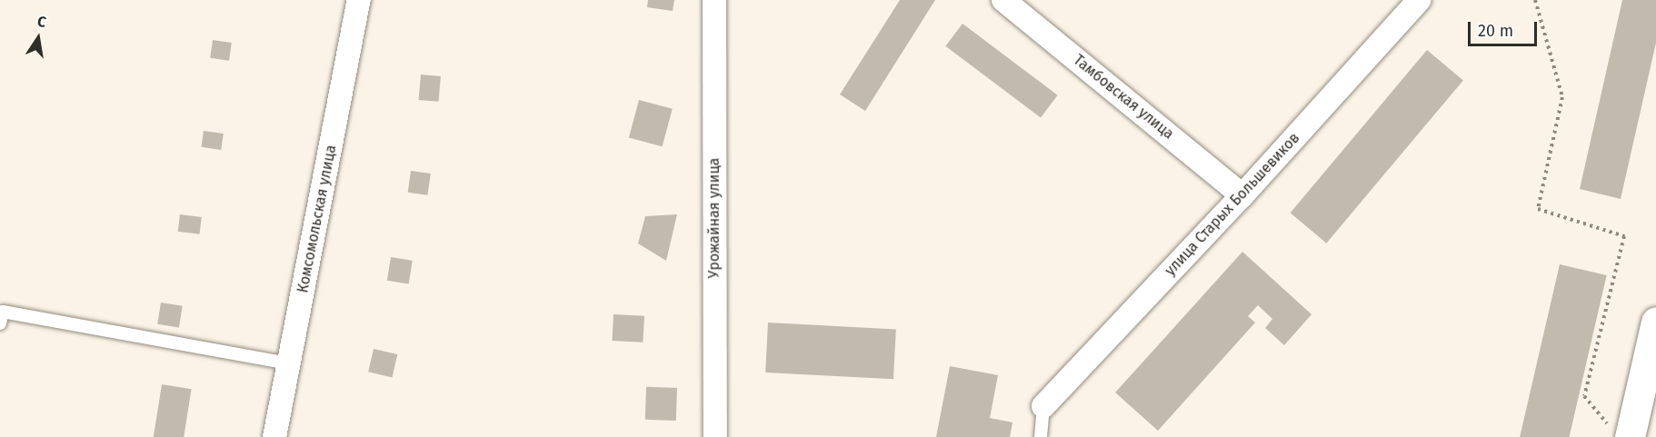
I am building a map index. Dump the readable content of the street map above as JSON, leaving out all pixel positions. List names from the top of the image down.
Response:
{
  "streets": {
    "street": [
      "Тамбовская улица",
      "улица Старых Большевиков",
      "Урожайная улица",
      "Комсомольская улица"
    ]
  },
  "crossings": [
    ["Тамбовская улица", "улица Старых Большевиков"]
  ],
  "scale_bar": "20 m",
  "north": "top"
}
